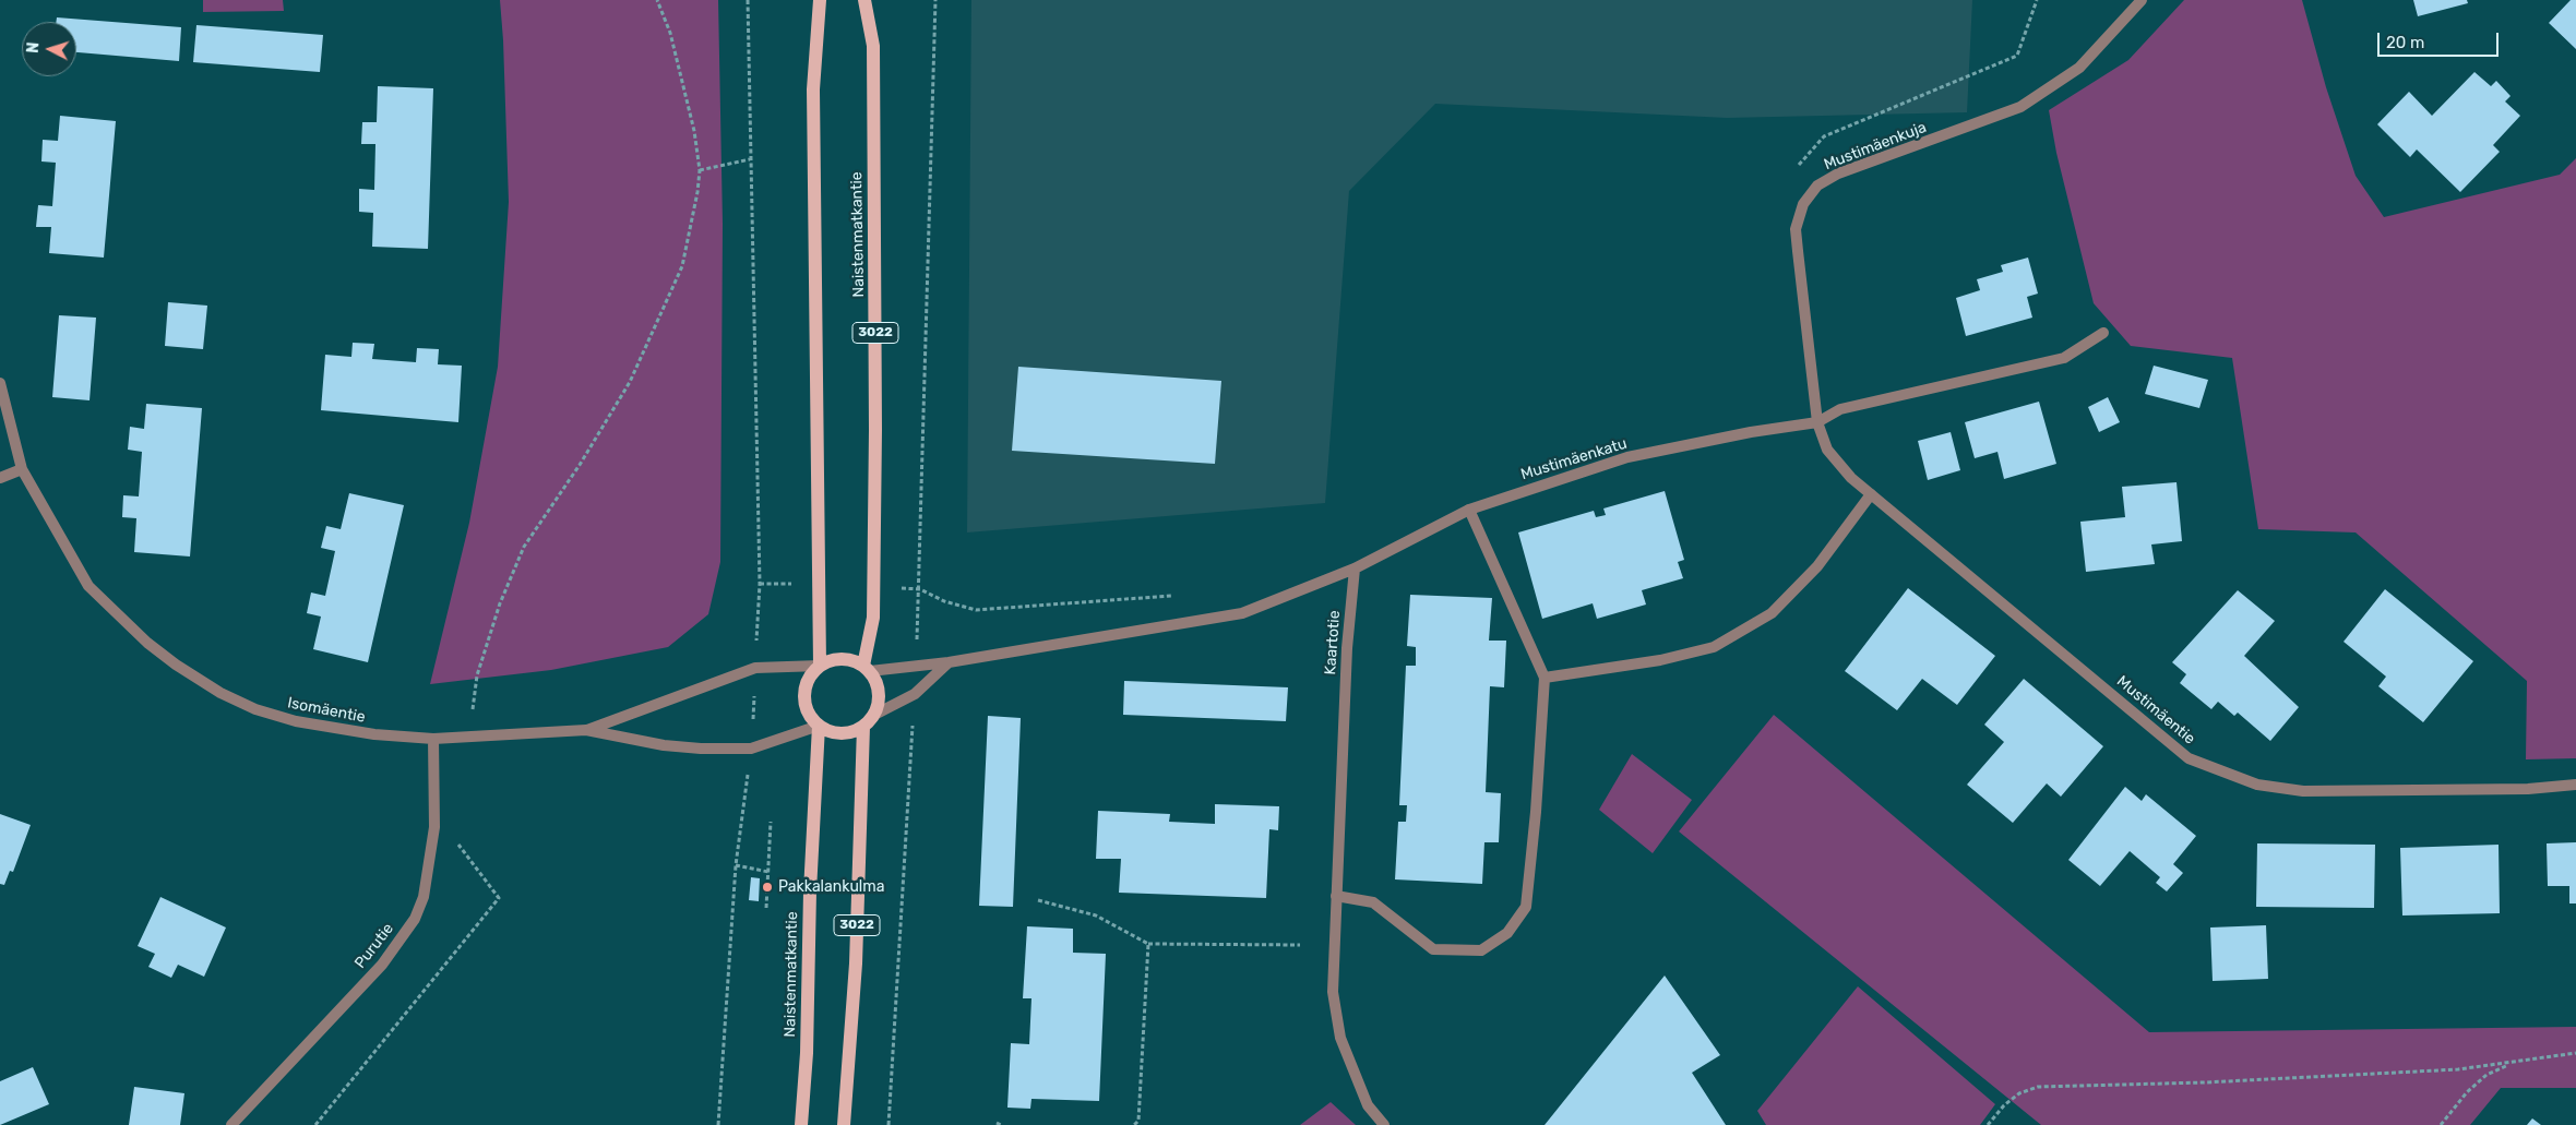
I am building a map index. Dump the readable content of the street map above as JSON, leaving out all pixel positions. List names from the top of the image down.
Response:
{
  "streets": {
    "main road": ["Naistenmatkantie", "3022"],
    "street": [
      "Mustimäenkuja",
      "Mustimäenkatu",
      "Kaartotie",
      "Isomäentie",
      "Mustimäentie",
      "Purutie"
    ]
  },
  "crossings": [
    ["Mustimäenkuja", "Mustimäenkatu"],
    ["Mustimäenkuja", "Mustimäentie"],
    ["Naistenmatkantie", "3022"],
    ["Naistenmatkantie", "Isomäentie"],
    ["3022", "Isomäentie"],
    ["Mustimäenkatu", "Kaartotie"],
    ["Mustimäenkatu", "Mustimäentie"],
    ["Isomäentie", "Purutie"]
  ],
  "places": ["Pakkalankulma"],
  "scale_bar": "20 m",
  "north": "left"
}
